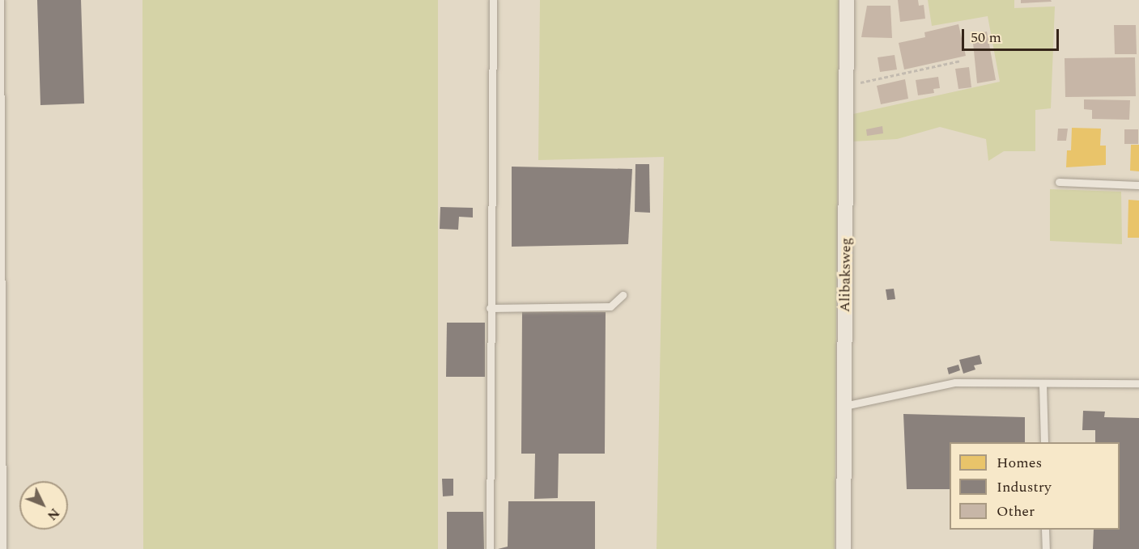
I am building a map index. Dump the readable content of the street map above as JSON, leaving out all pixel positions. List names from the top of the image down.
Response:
{
  "streets": {
    "street": ["Alibaksweg"]
  },
  "legend": ["Homes", "Industry", "Other"],
  "scale_bar": "50 m",
  "north": "bottom right"
}
